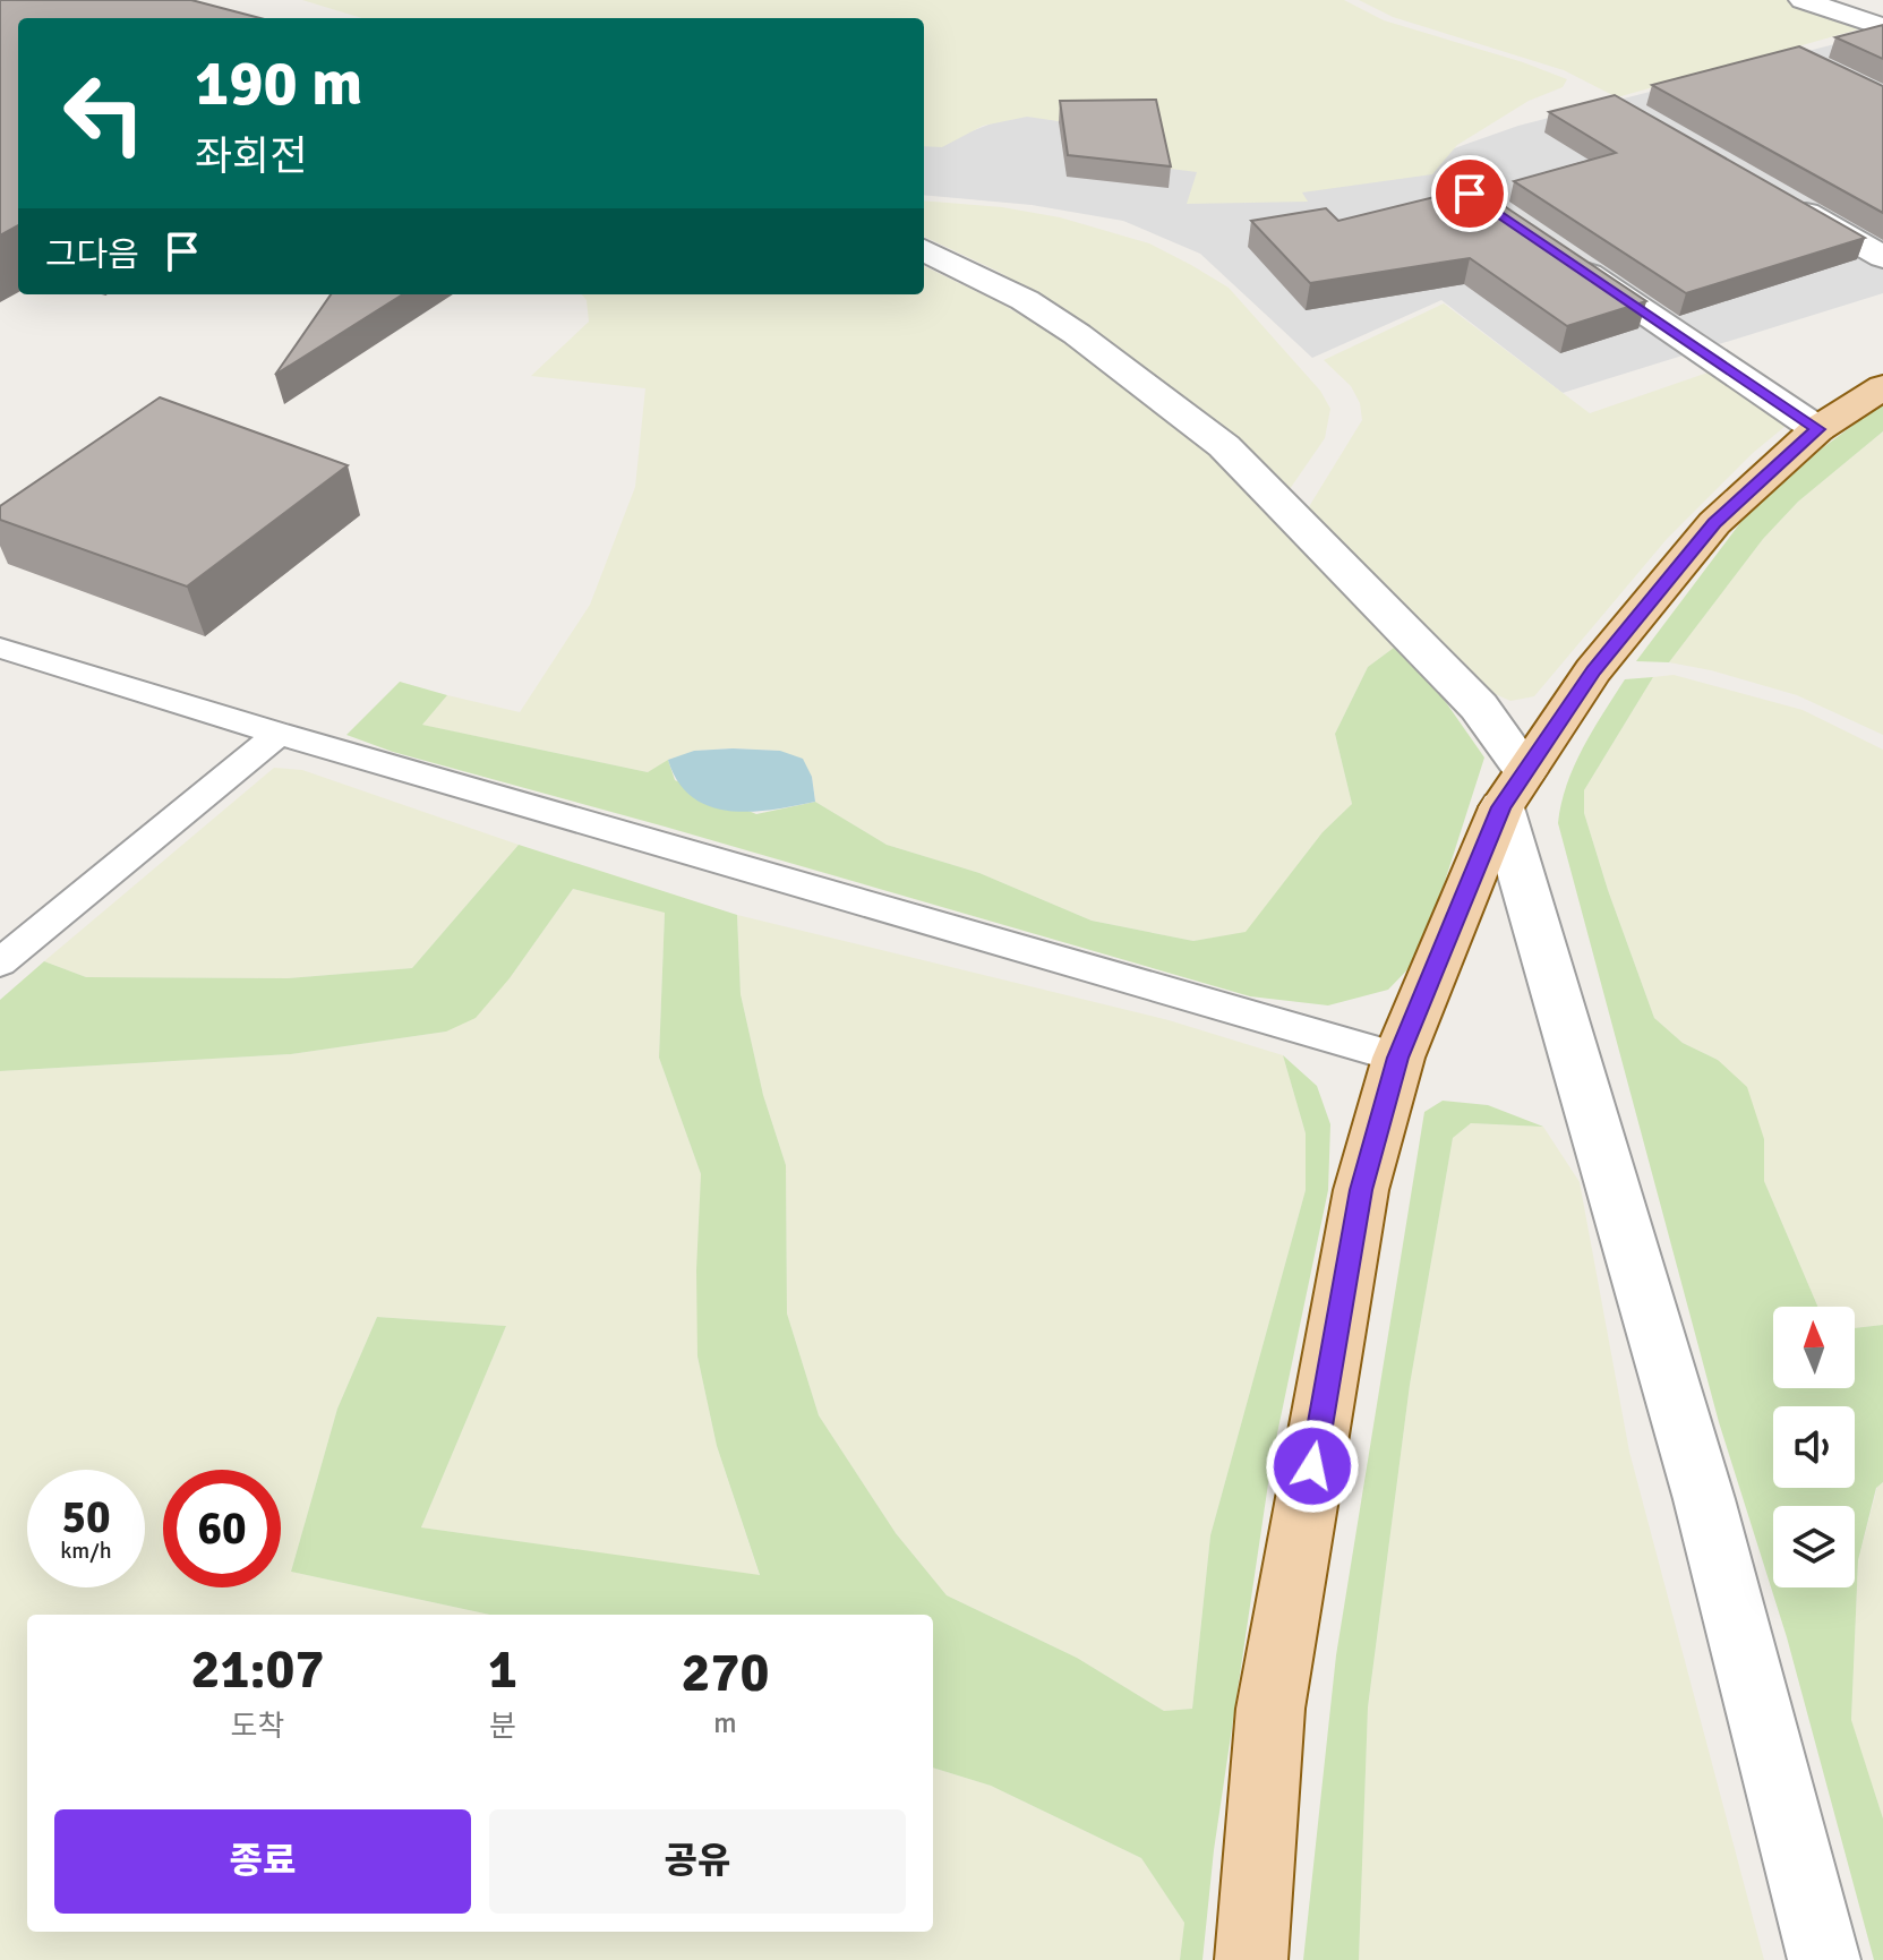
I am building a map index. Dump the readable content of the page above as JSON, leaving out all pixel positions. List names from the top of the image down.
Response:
{
  "north": "top",
  "page": {
    "turn": ["190 m", "좌회전"],
    "then": "그다음",
    "speed": "50 km/h",
    "limit": "60",
    "eta": [
      "21:07",
      "도착",
      "1",
      "분",
      "270",
      "m"
    ],
    "buttons": ["종료", "공유"]
  }
}
